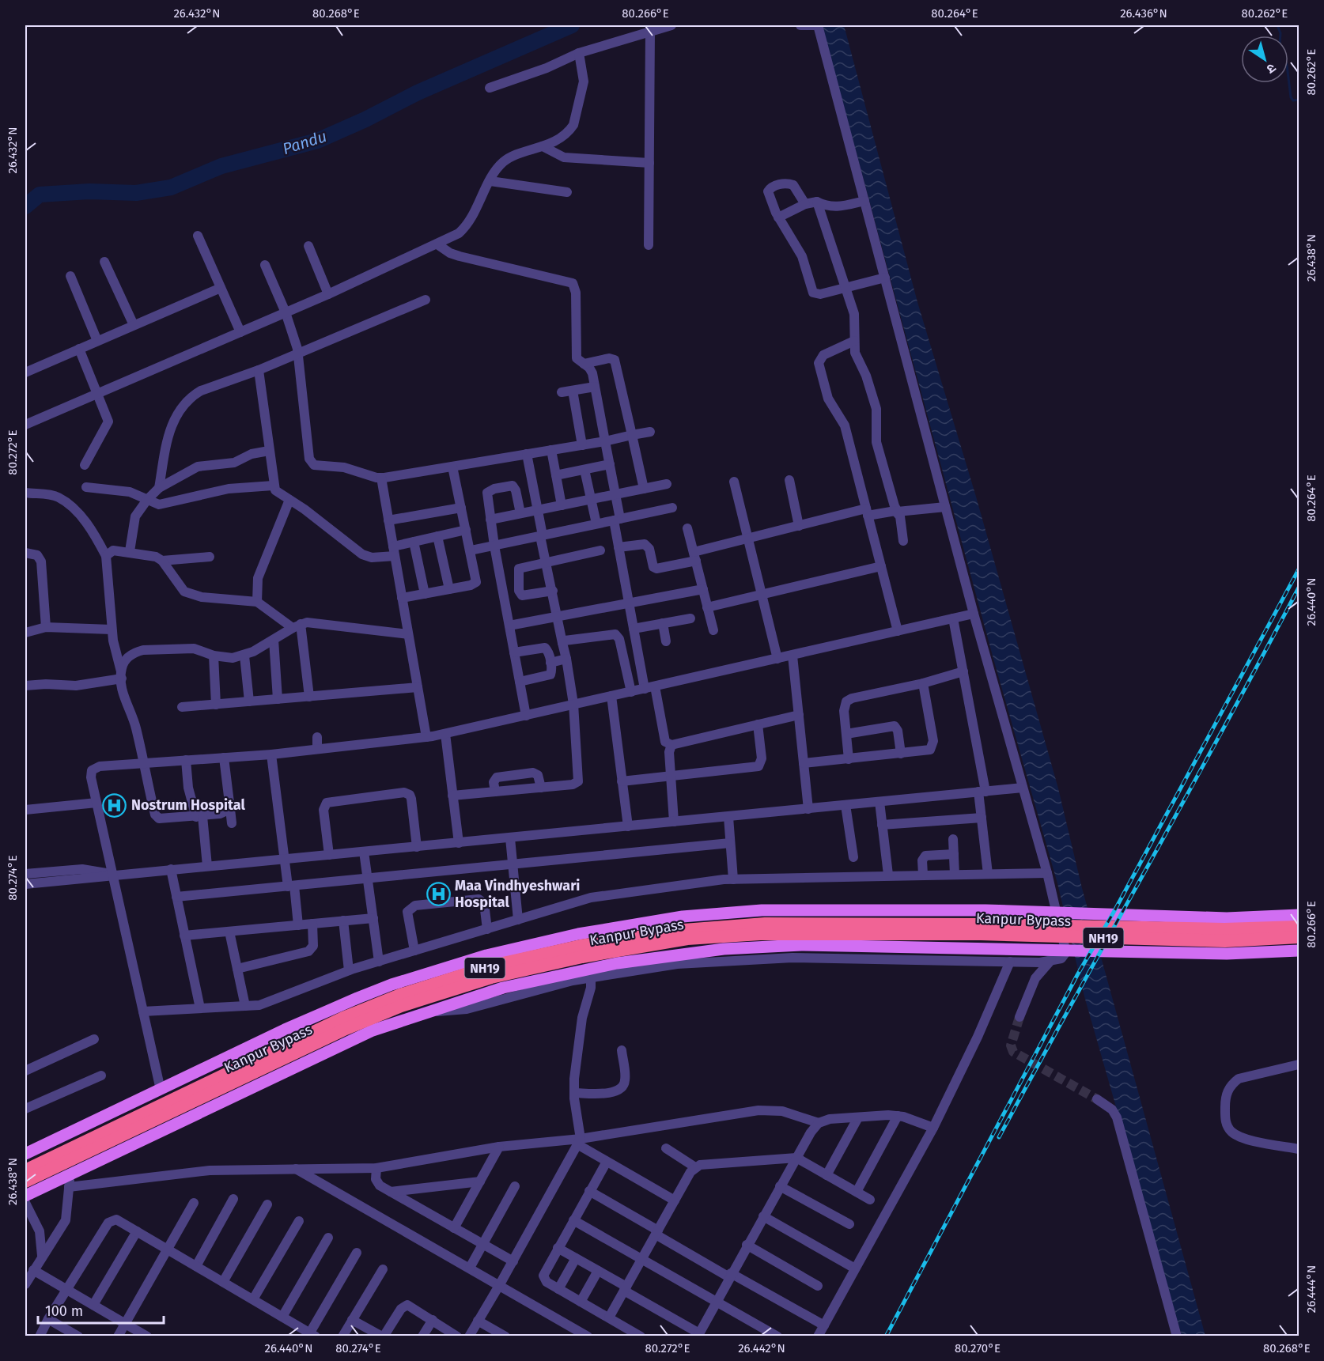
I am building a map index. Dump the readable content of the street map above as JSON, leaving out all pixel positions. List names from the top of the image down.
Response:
{
  "streets": {
    "highway": ["Kanpur Bypass", "NH19"]
  },
  "water": ["Pandu"],
  "places": {
    "hospital": ["Nostrum Hospital", "Maa Vindhyeshwari Hospital"]
  },
  "scale_bar": "100 m",
  "north": "bottom right",
  "coordinates": [
    "26.432°N",
    "80.268°E",
    "80.266°E",
    "80.264°E",
    "26.436°N",
    "80.262°E",
    "26.438°N",
    "80.272°E",
    "26.440°N",
    "80.274°E",
    "26.444°N",
    "26.442°N",
    "80.270°E"
  ]
}
